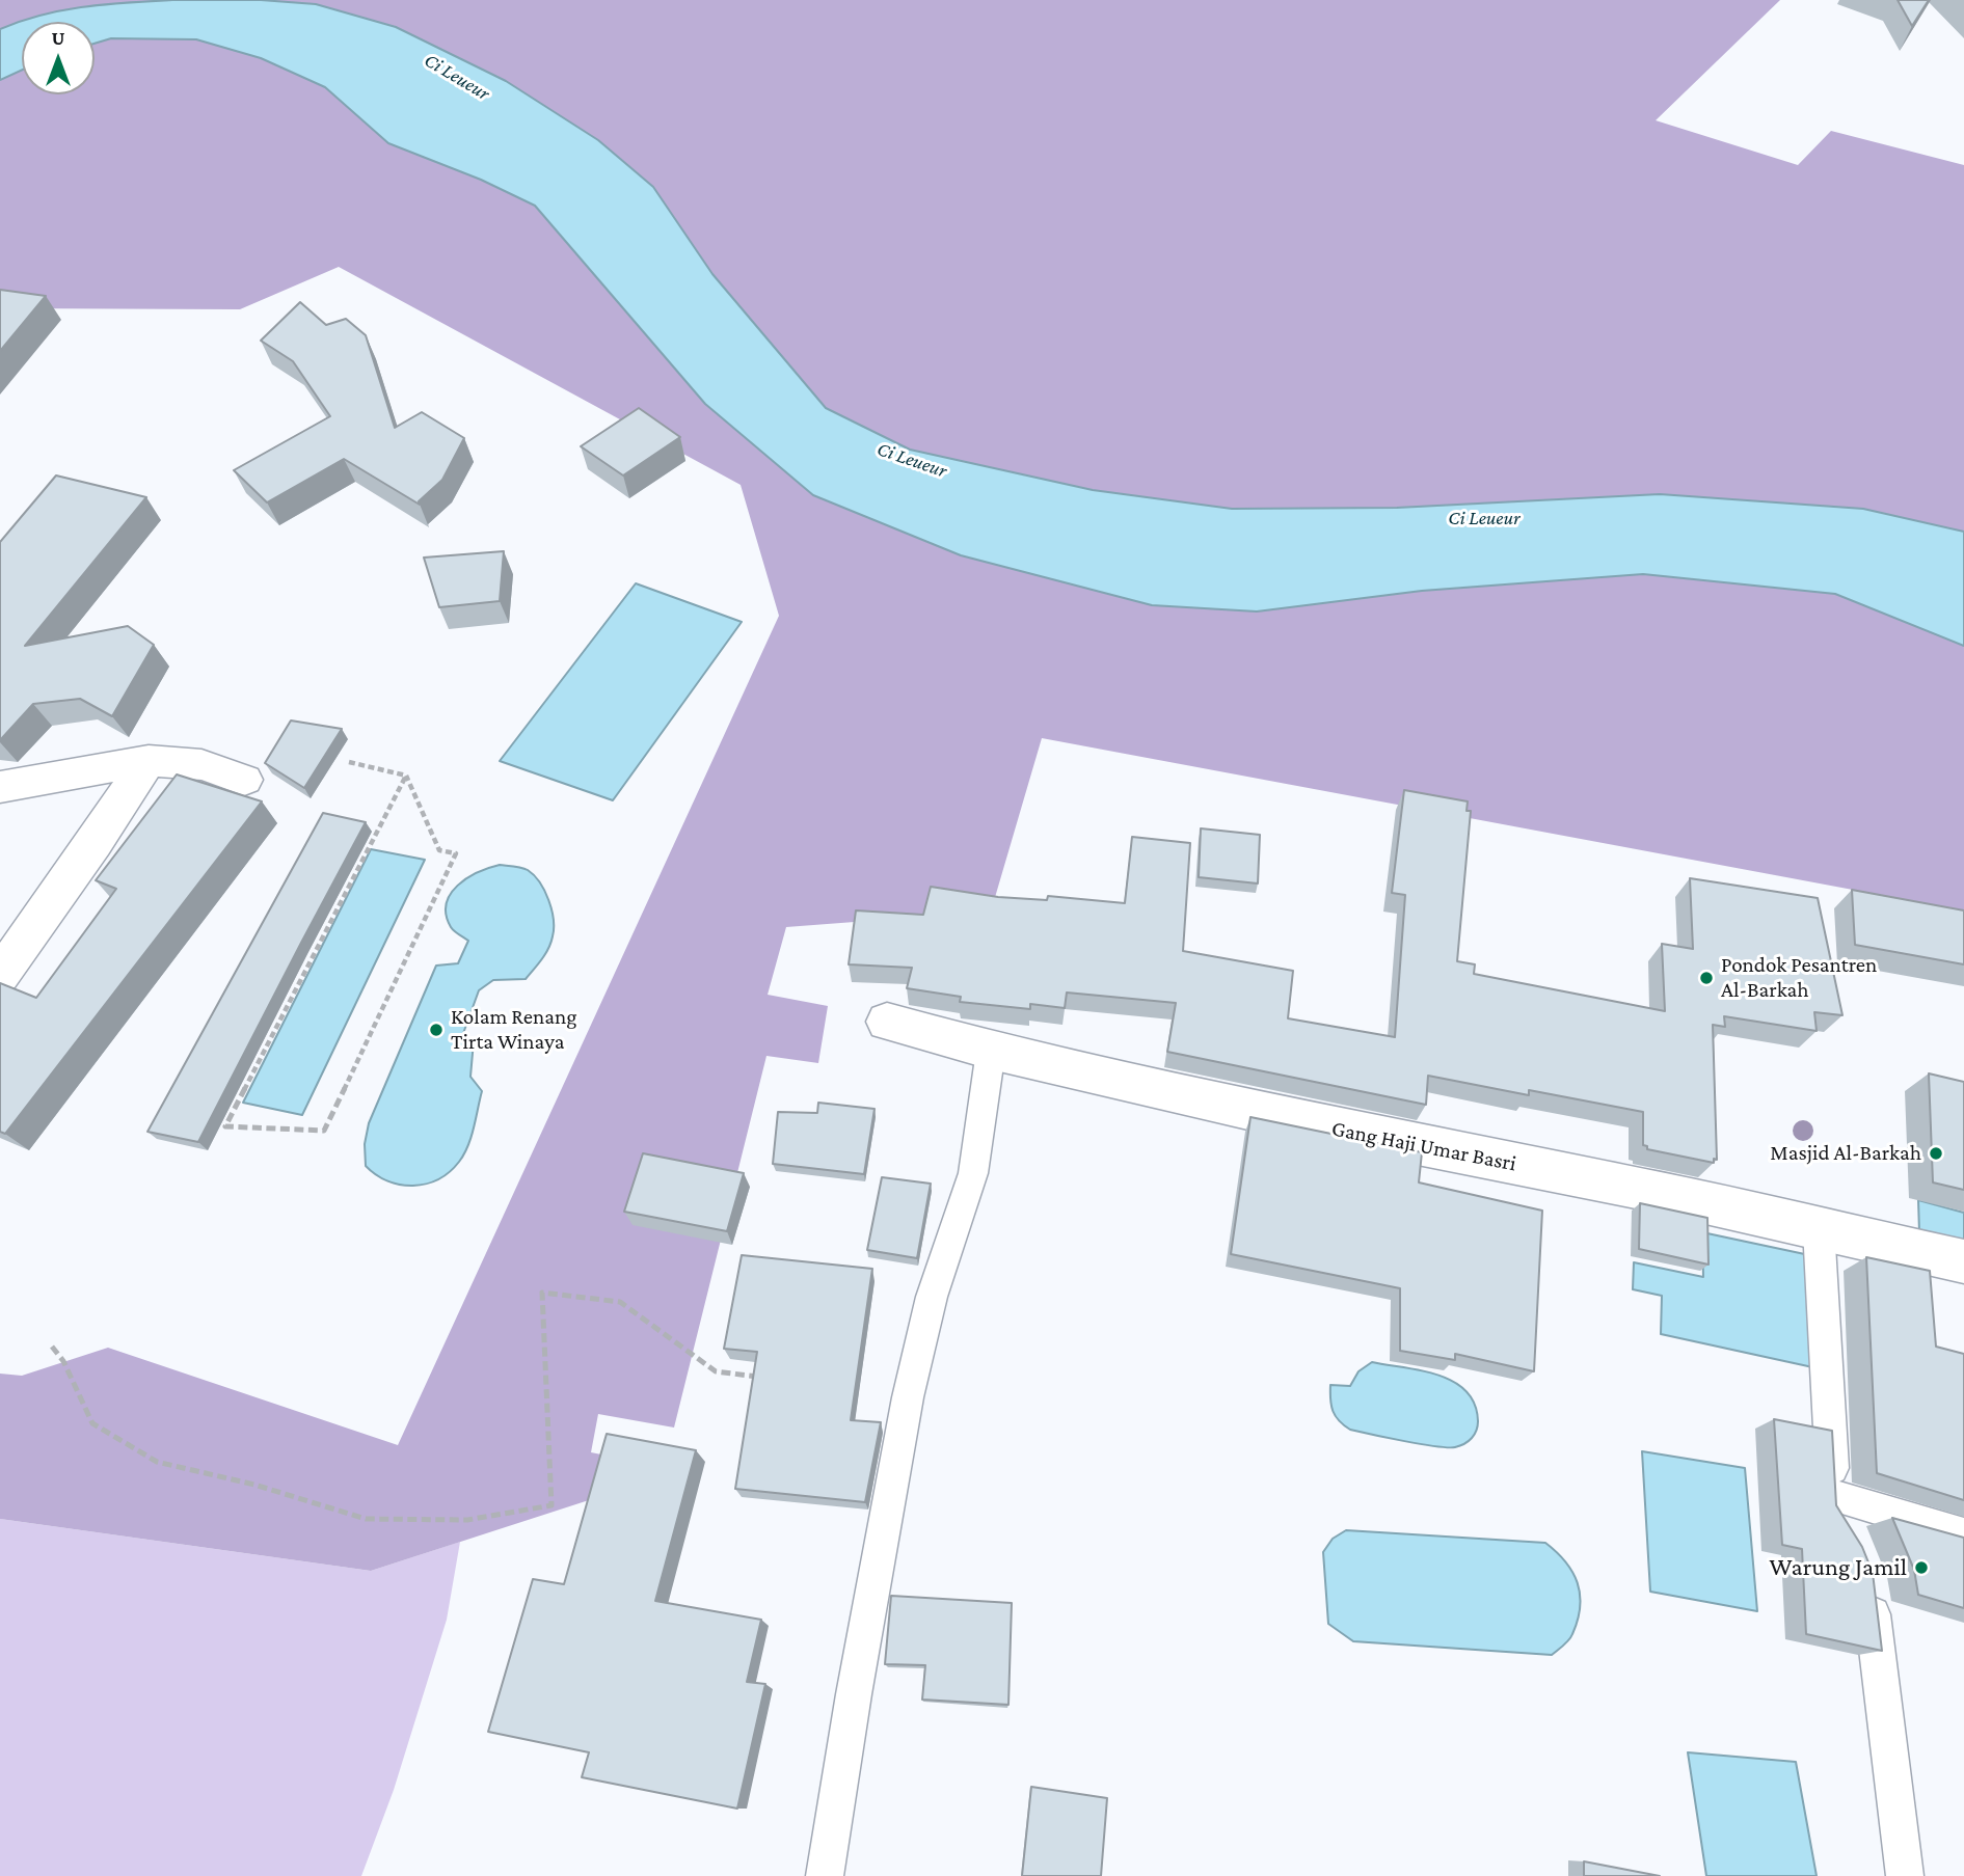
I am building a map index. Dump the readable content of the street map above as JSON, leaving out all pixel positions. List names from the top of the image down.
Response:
{
  "streets": {
    "street": ["Gang Haji Umar Basri"]
  },
  "water": ["Ci Leueur"],
  "places": [
    "Pondok Pesantren Al-Barkah",
    "Kolam Renang Tirta Winaya",
    "Masjid Al-Barkah",
    "Warung Jamil"
  ],
  "north": "top"
}
